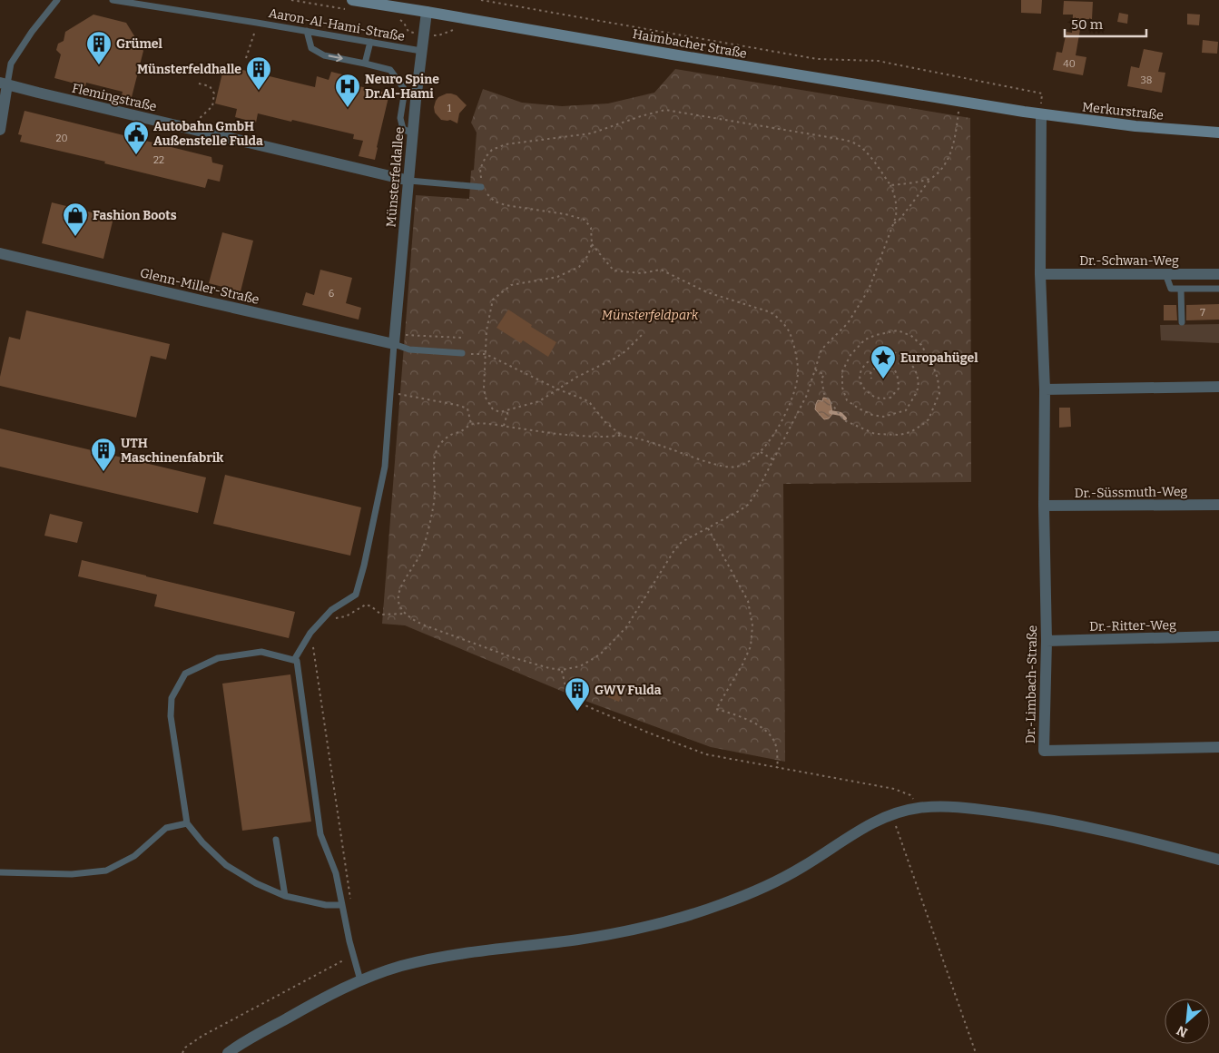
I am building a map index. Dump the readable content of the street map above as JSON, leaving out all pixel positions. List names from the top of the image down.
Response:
{
  "streets": {
    "main road": ["Haimbacher Straße", "Merkurstraße"],
    "street": [
      "Flemingstraße",
      "Münsterfeldallee",
      "Dr.-Schwan-Weg",
      "Glenn-Miller-Straße",
      "Dr.-Süssmuth-Weg",
      "Dr.-Ritter-Weg",
      "Dr.-Limbach-Straße"
    ],
    "lane": ["Aaron-Al-Hami-Straße"]
  },
  "crossings": [
    ["Aaron-Al-Hami-Straße", "Münsterfeldallee"],
    ["Haimbacher Straße", "Merkurstraße"],
    ["Haimbacher Straße", "Münsterfeldallee"],
    ["Flemingstraße", "Münsterfeldallee"],
    ["Merkurstraße", "Dr.-Limbach-Straße"],
    ["Münsterfeldallee", "Glenn-Miller-Straße"],
    ["Dr.-Schwan-Weg", "Dr.-Limbach-Straße"],
    ["Dr.-Süssmuth-Weg", "Dr.-Limbach-Straße"],
    ["Dr.-Ritter-Weg", "Dr.-Limbach-Straße"]
  ],
  "parks": ["Münsterfeldpark"],
  "places": {
    "building": [
      "Grümel",
      "Münsterfeldhalle",
      "UTH Maschinenfabrik",
      "GWV Fulda"
    ],
    "hospital": ["Neuro Spine Dr.Al-Hami"],
    "public building": ["Autobahn GmbH Außenstelle Fulda"],
    "shop": ["Fashion Boots"],
    "place": ["Europahügel"]
  },
  "house_numbers": [
    "40",
    "38",
    "1",
    "20",
    "22",
    "6",
    "7"
  ],
  "scale_bar": "50 m",
  "north": "bottom left"
}
